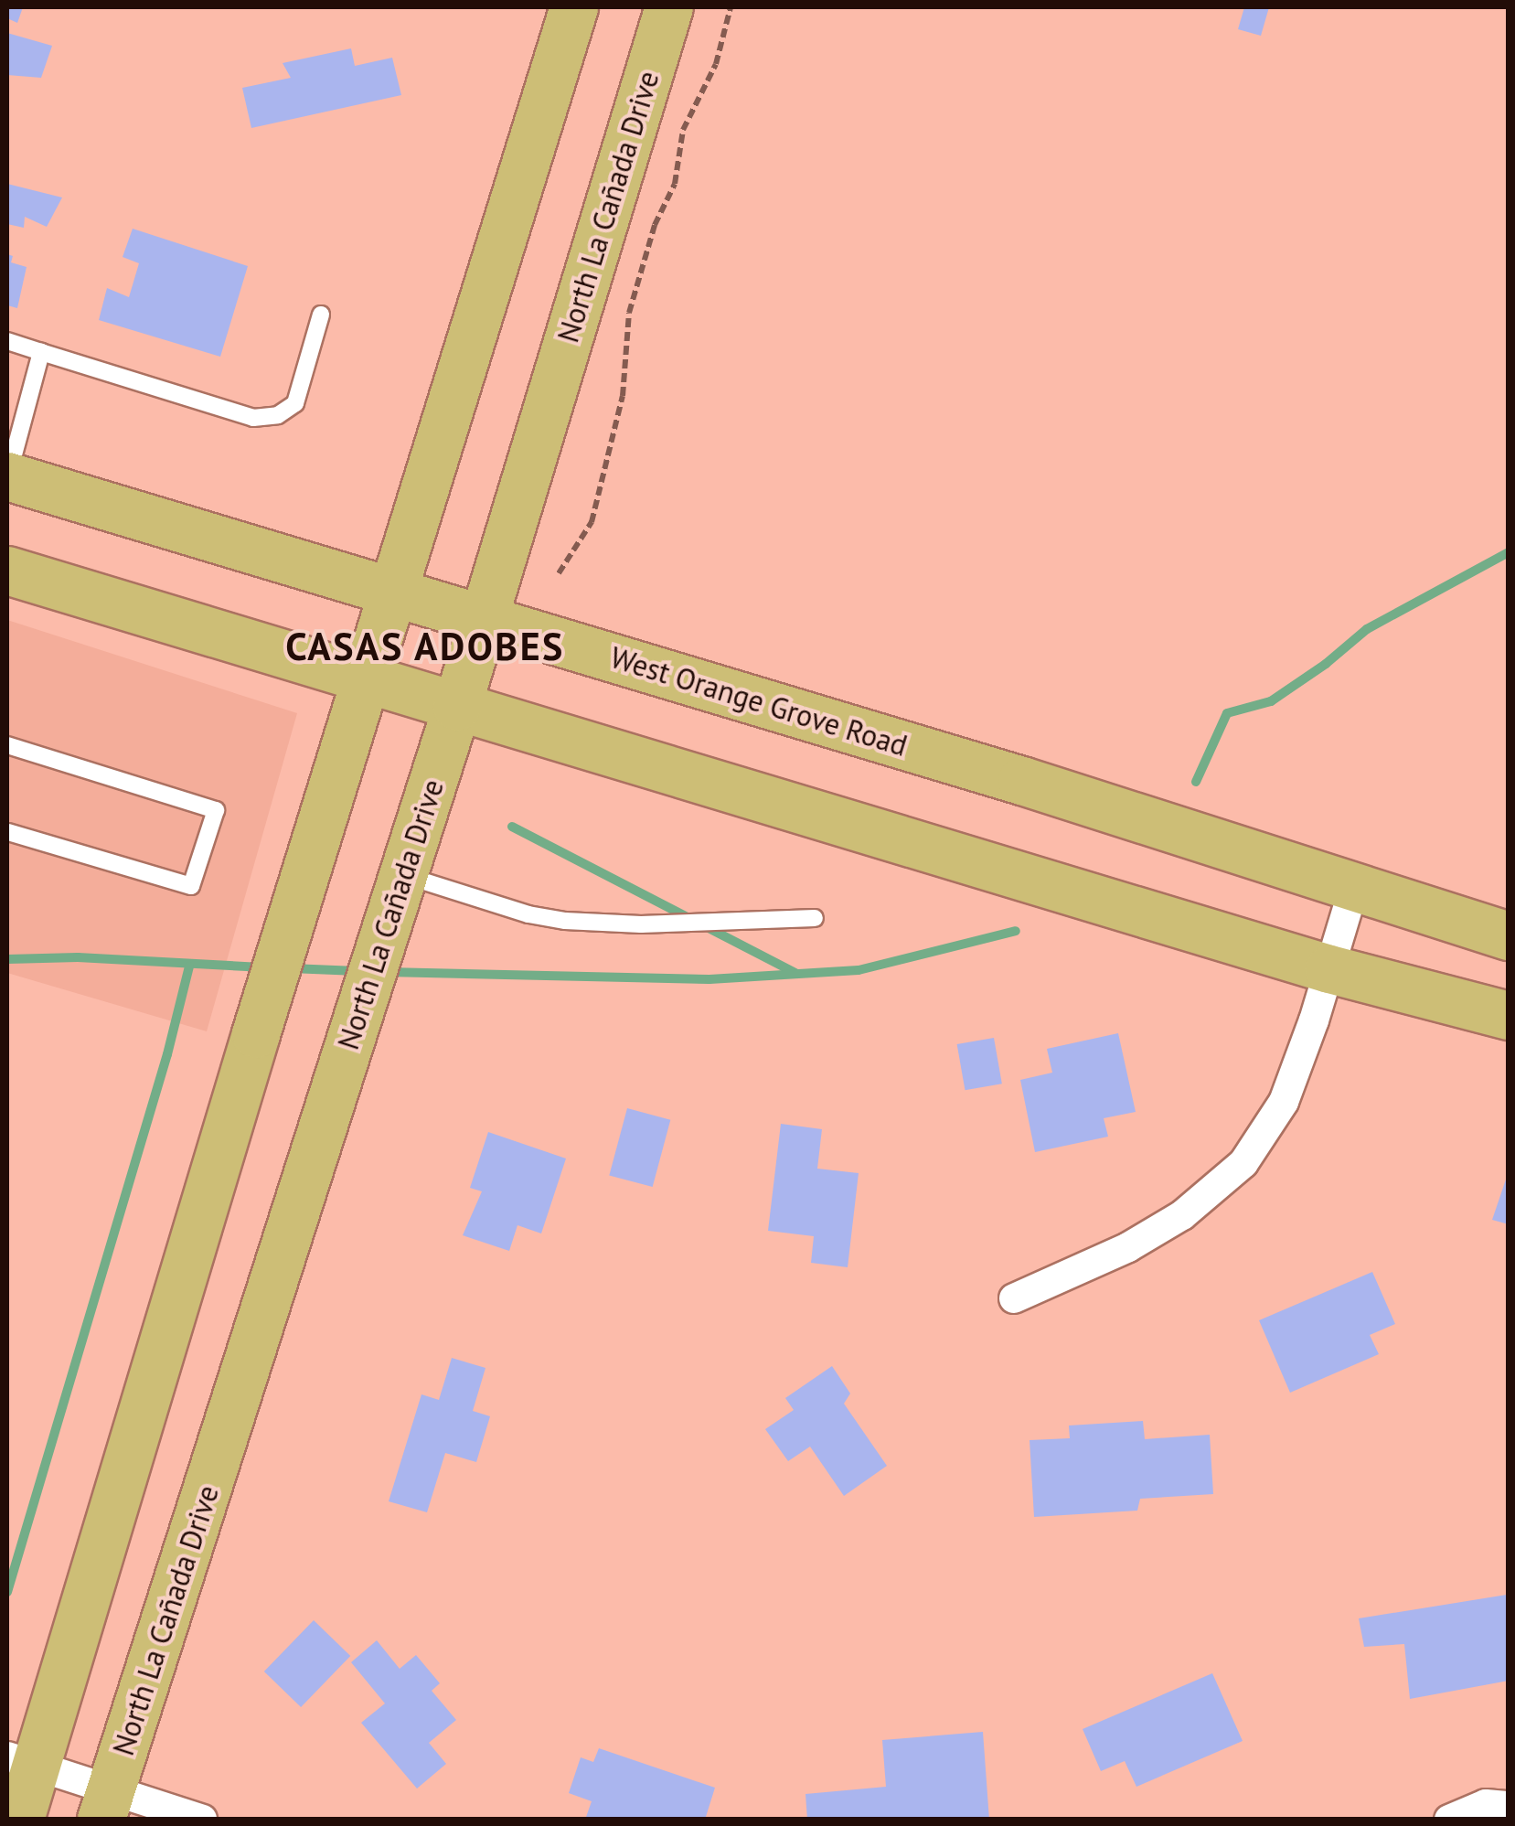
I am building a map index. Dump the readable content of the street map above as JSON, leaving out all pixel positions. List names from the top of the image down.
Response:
{
  "streets": {
    "main road": ["North La Cañada Drive", "West Orange Grove Road"]
  },
  "crossings": [
    ["North La Cañada Drive", "West Orange Grove Road"]
  ],
  "districts": ["CASAS ADOBES"]
}
